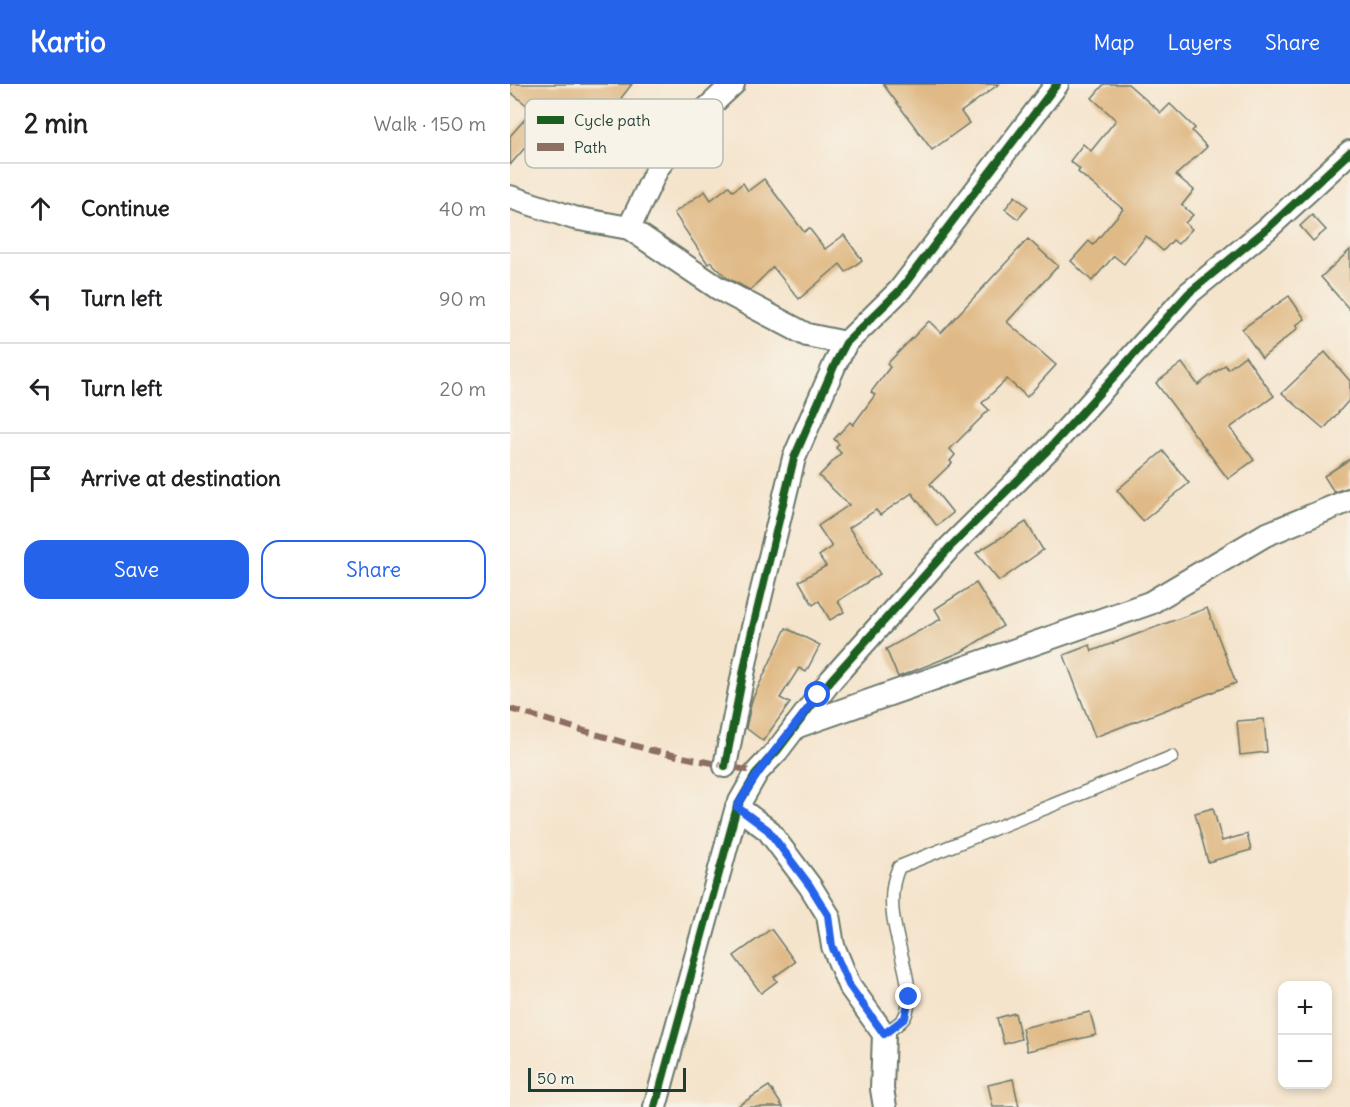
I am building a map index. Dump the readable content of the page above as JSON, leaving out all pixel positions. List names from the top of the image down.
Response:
{
  "legend": ["Cycle path", "Path"],
  "scale_bar": "50 m",
  "page": {
    "header": "Kartio",
    "nav": ["Map", "Layers", "Share"],
    "heading": ["2 min", "Walk · 150 m"],
    "list": [
      ["Continue", "40 m"],
      ["Turn left", "90 m"],
      ["Turn left", "20 m"],
      "Arrive at destination"
    ],
    "buttons": ["Save", "Share"],
    "map_buttons": ["+", "−"],
    "scale": "50 m"
  }
}
